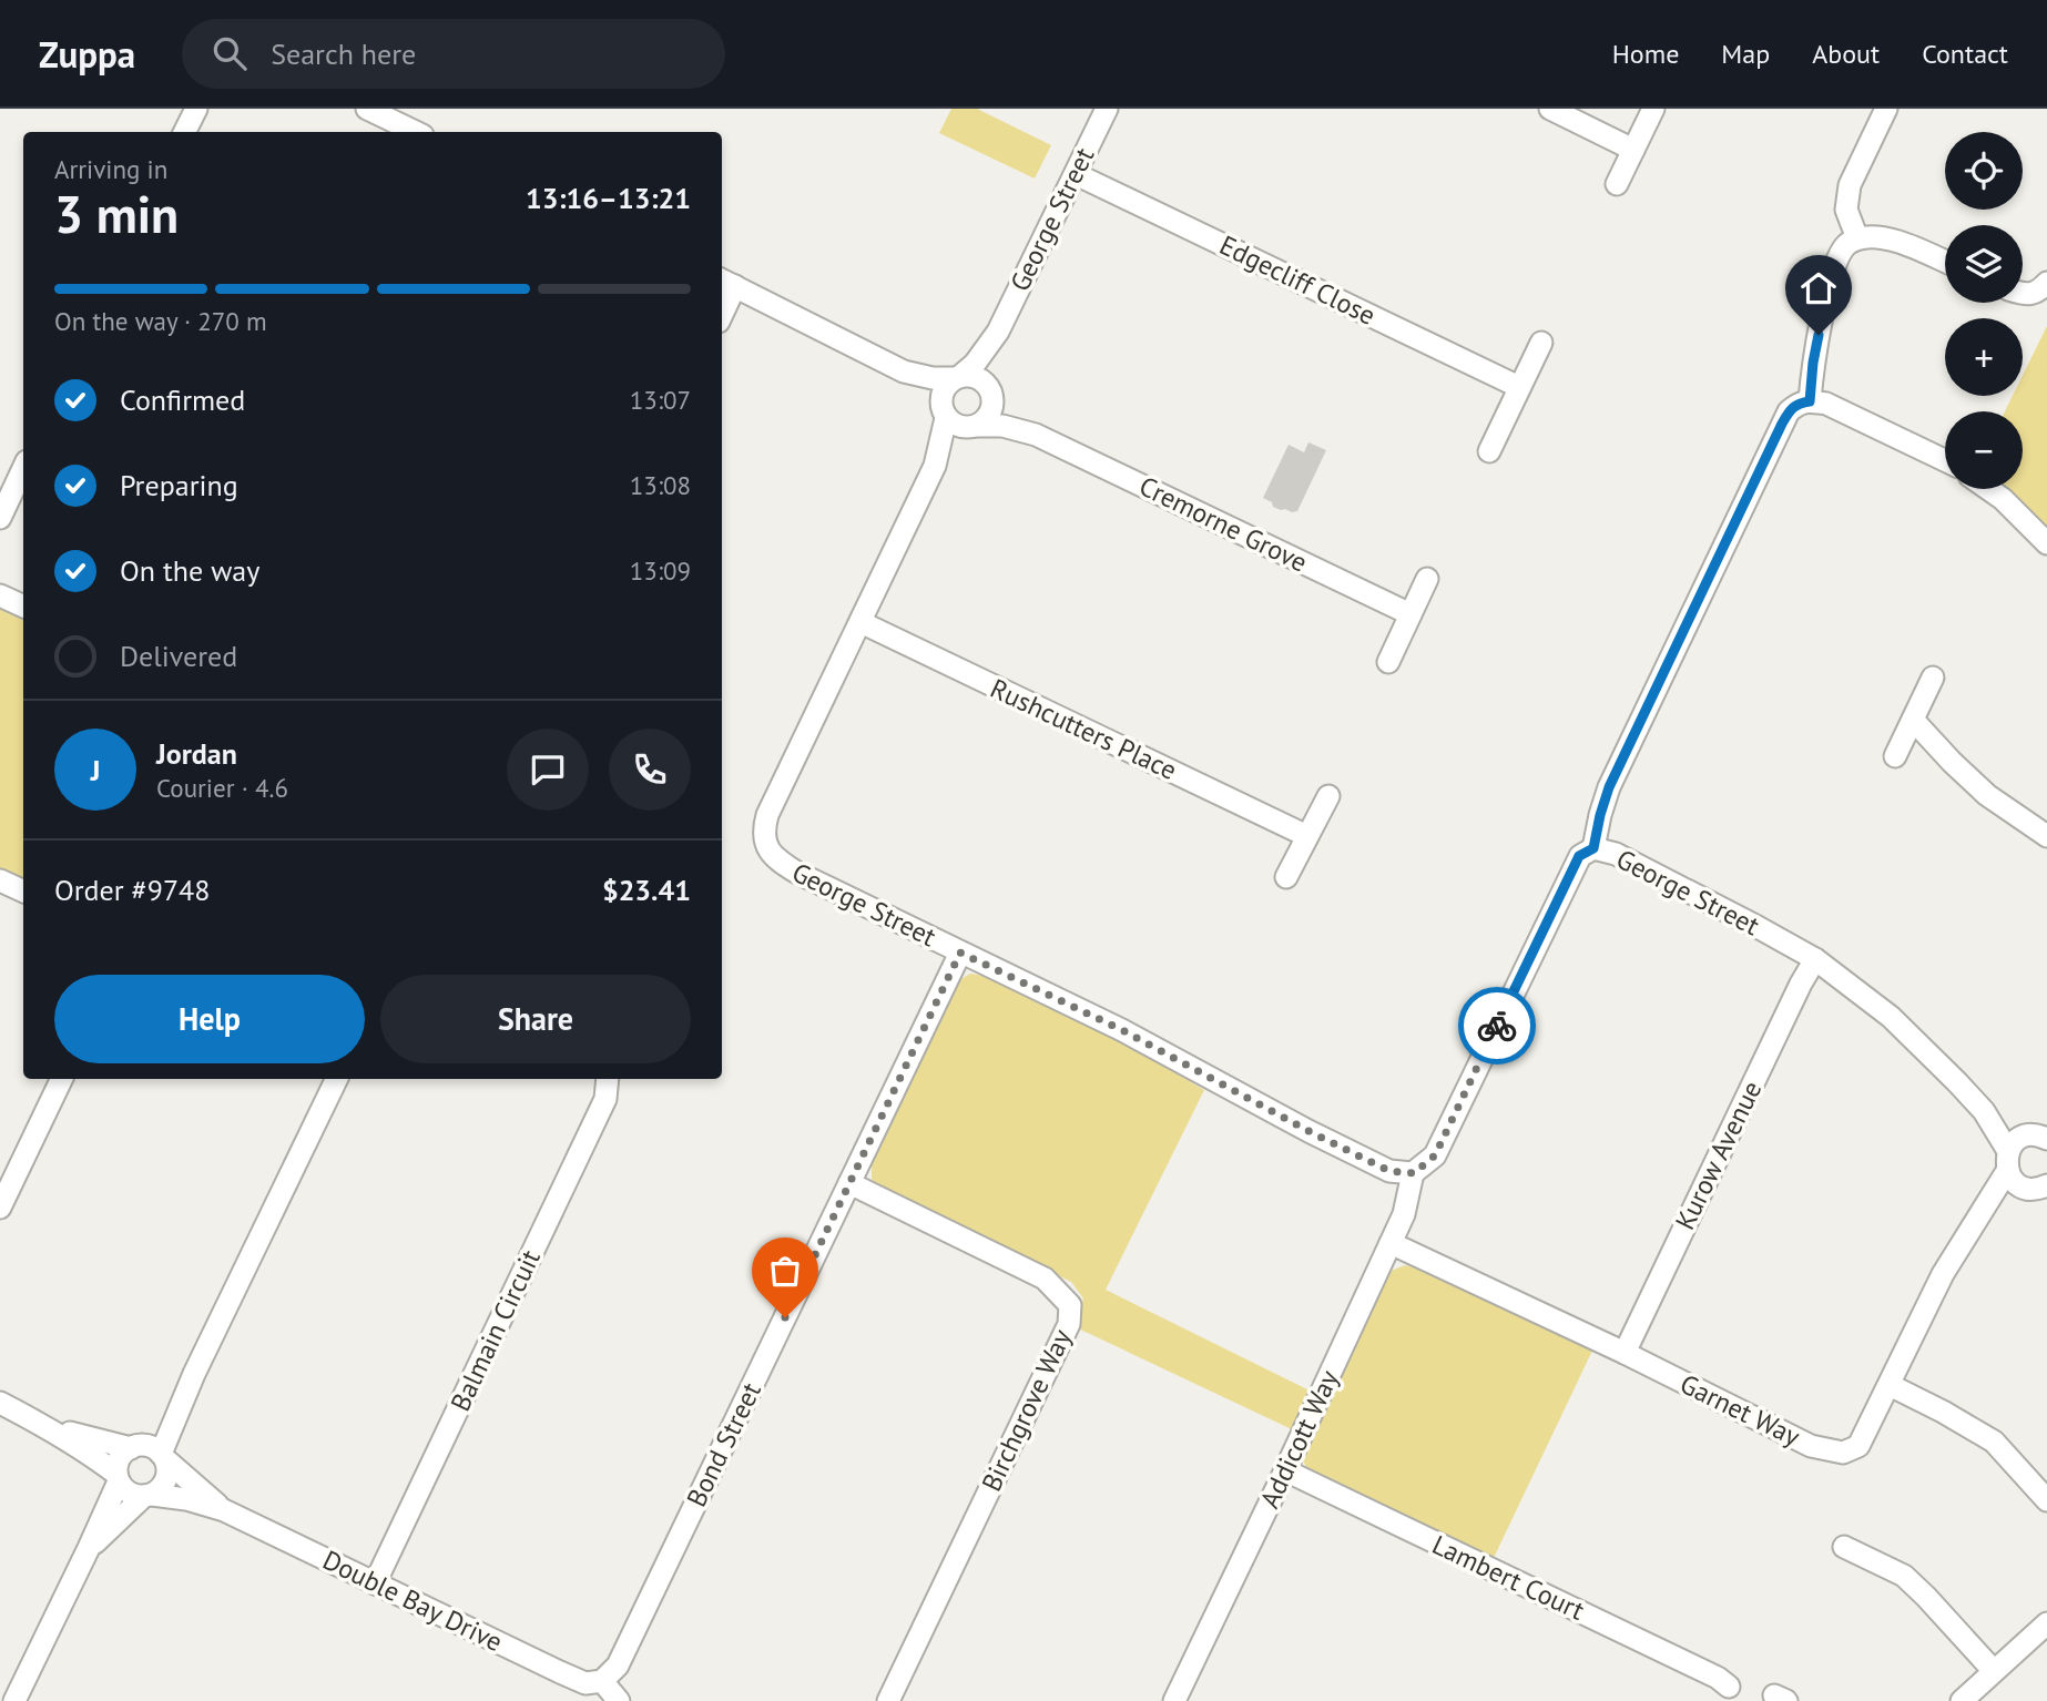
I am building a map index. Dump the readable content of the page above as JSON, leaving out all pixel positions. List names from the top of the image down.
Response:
{
  "streets": {
    "street": [
      "George Street",
      "Edgecliff Close",
      "Cremorne Grove",
      "Rushcutters Place",
      "Kurow Avenue",
      "Balmain Circuit",
      "Birchgrove Way",
      "Garnet Way",
      "Addicott Way",
      "Bond Street",
      "Lambert Court",
      "Double Bay Drive"
    ]
  },
  "crossings": [
    ["George Street", "Edgecliff Close"],
    ["George Street", "Cremorne Grove"],
    ["George Street", "Rushcutters Place"],
    ["George Street", "Kurow Avenue"],
    ["George Street", "Garnet Way"],
    ["George Street", "Addicott Way"],
    ["George Street", "Bond Street"],
    ["Kurow Avenue", "Garnet Way"],
    ["Balmain Circuit", "Double Bay Drive"],
    ["Birchgrove Way", "Bond Street"],
    ["Garnet Way", "Addicott Way"],
    ["Addicott Way", "Lambert Court"],
    ["Bond Street", "Double Bay Drive"]
  ],
  "page": {
    "header": "Zuppa",
    "search": "Search here",
    "nav": [
      "Home",
      "Map",
      "About",
      "Contact"
    ],
    "map_buttons": ["+", "−"],
    "heading": ["3 min", "Arriving in", "13:16–13:21"],
    "panel": [
      "Jordan",
      "Courier · 4.6",
      "Order #9748",
      "$23.41"
    ],
    "bar": "On the way · 270 m",
    "list": [
      ["Confirmed", "13:07"],
      ["Preparing", "13:08"],
      ["On the way", "13:09"],
      "Delivered"
    ],
    "round": "J",
    "buttons": ["Help", "Share"]
  }
}
